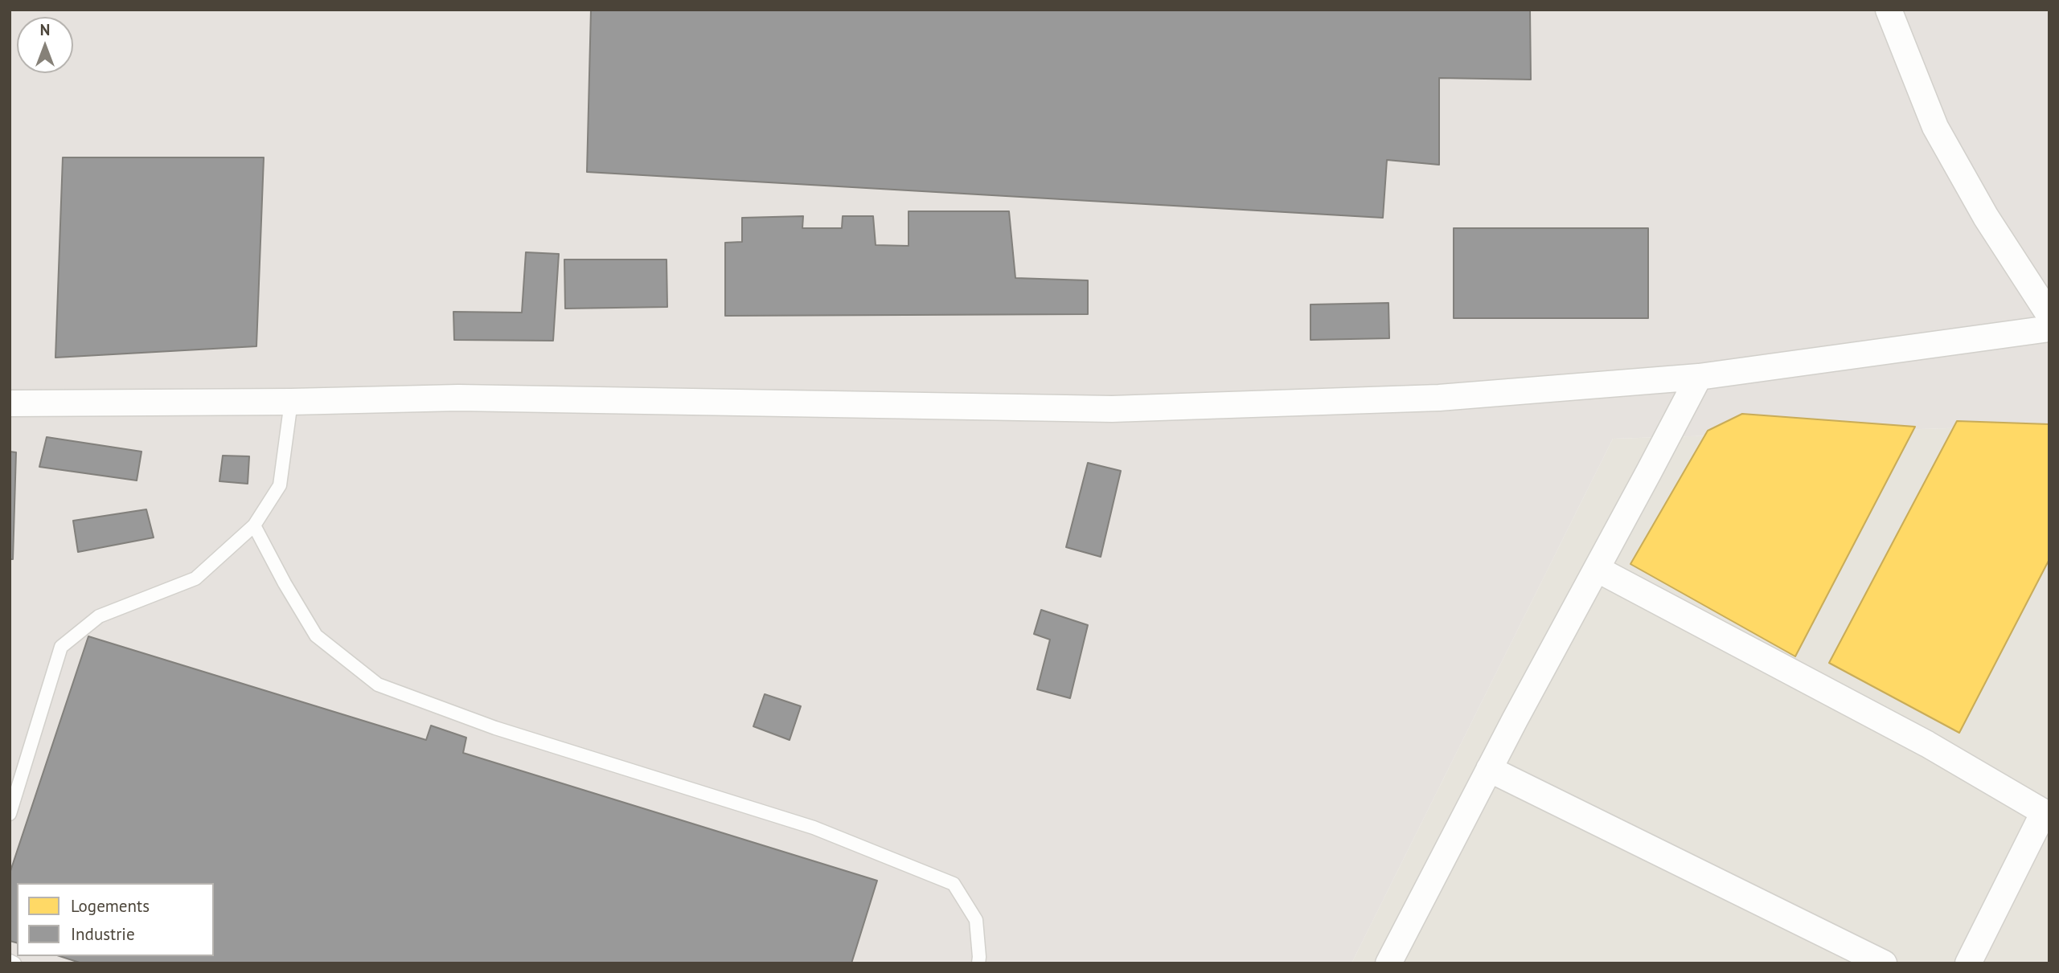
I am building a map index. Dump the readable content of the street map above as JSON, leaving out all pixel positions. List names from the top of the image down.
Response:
{
  "legend": ["Logements", "Industrie"],
  "north": "top"
}
